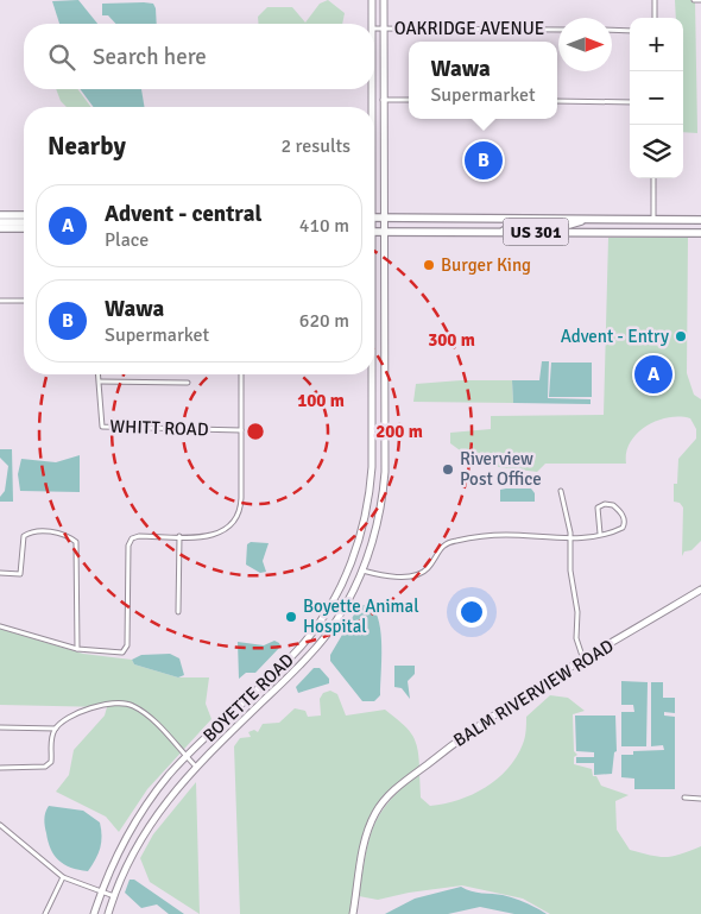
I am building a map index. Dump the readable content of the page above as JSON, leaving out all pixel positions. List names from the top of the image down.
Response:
{
  "streets": {
    "main road": ["US 301", "BALM RIVERVIEW ROAD", "BOYETTE ROAD"],
    "street": ["OAKRIDGE AVENUE", "WHITT ROAD"]
  },
  "crossings": [
    ["OAKRIDGE AVENUE", "BOYETTE ROAD"],
    ["US 301", "BOYETTE ROAD"]
  ],
  "places": [
    "Burger King",
    "Advent - Entry",
    "Riverview Post Office",
    "Boyette Animal Hospital"
  ],
  "north": "right",
  "page": {
    "map_buttons": ["+", "−"],
    "search": "Search here",
    "popup": ["Wawa", "Supermarket"],
    "heading": ["Nearby", "2 results"],
    "pins": ["B", "A"],
    "list": [
      {
        "mark": "A",
        "name": "Advent - central",
        "note": "Place",
        "value": "410 m"
      },
      {
        "mark": "B",
        "name": "Wawa",
        "note": "Supermarket",
        "value": "620 m"
      }
    ]
  },
  "rings": ["300 m", "100 m", "200 m"]
}
